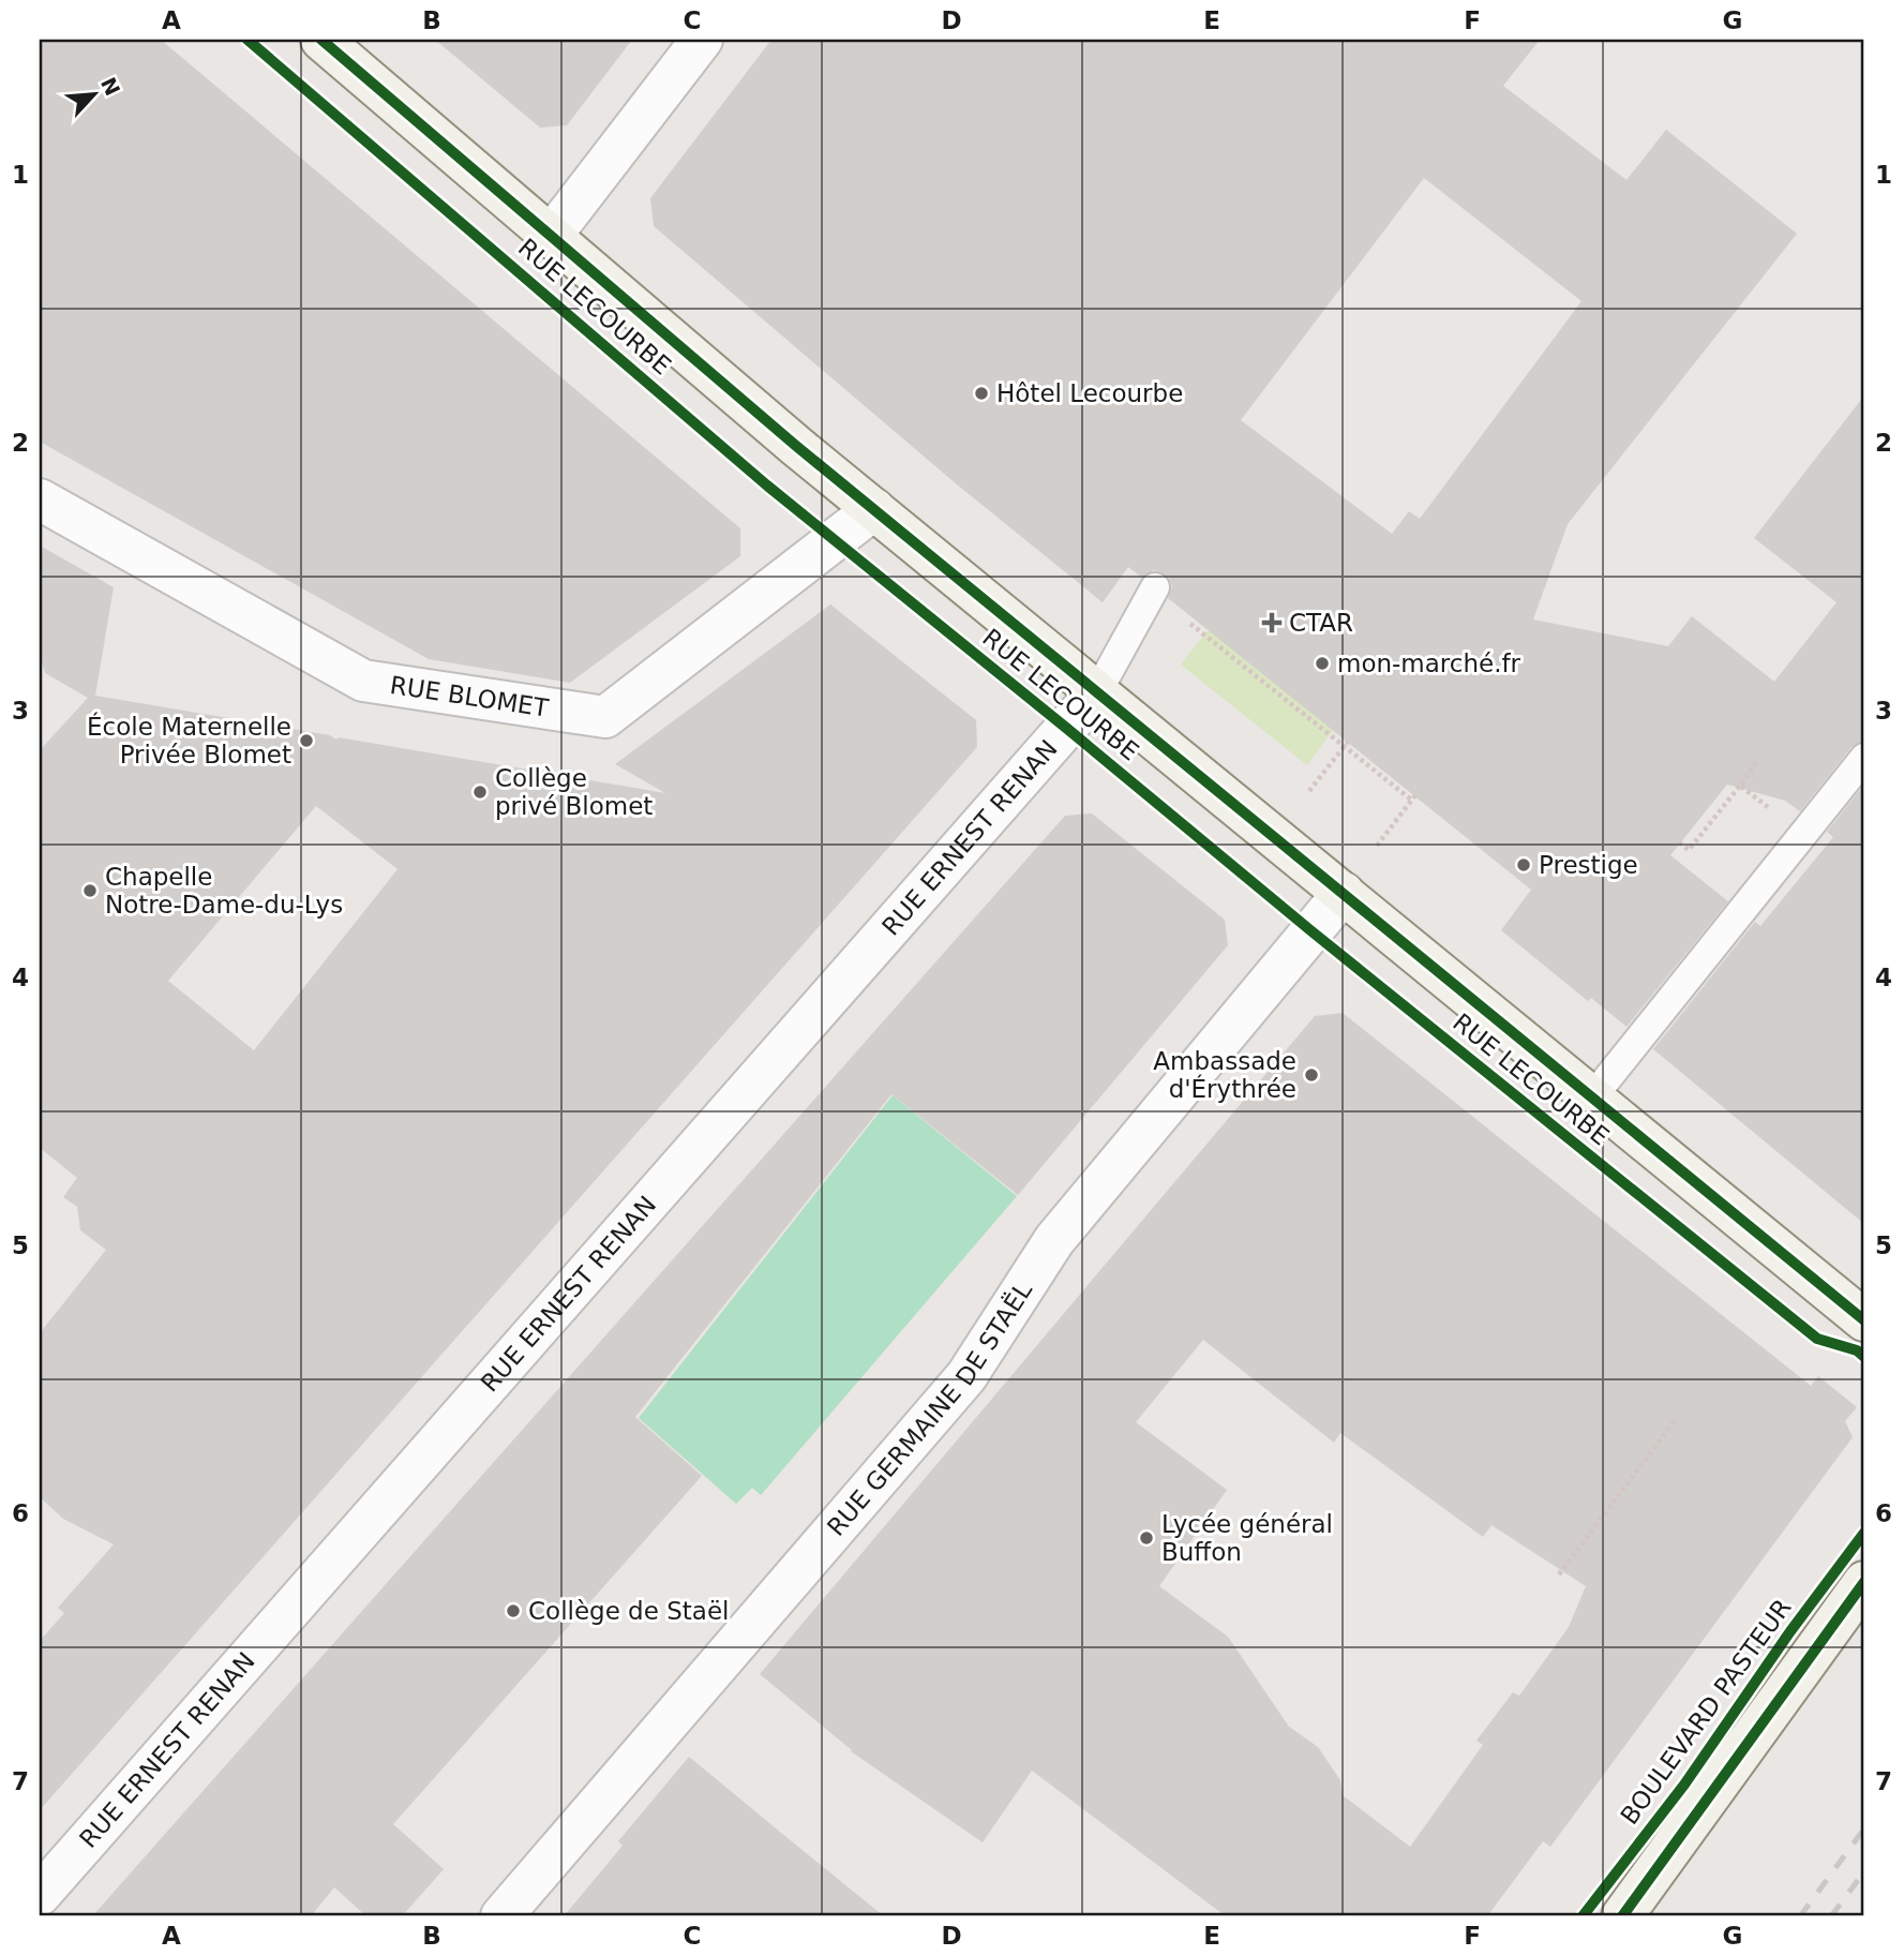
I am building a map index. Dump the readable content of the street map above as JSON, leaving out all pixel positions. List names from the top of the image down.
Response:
{
  "streets": {
    "main road": ["RUE LECOURBE"],
    "street": ["RUE BLOMET", "RUE ERNEST RENAN", "RUE GERMAINE DE STAËL"],
    "cycle path": ["BOULEVARD PASTEUR"]
  },
  "crossings": [
    ["RUE LECOURBE", "RUE BLOMET"],
    ["RUE LECOURBE", "RUE ERNEST RENAN"],
    ["RUE LECOURBE", "RUE GERMAINE DE STAËL"]
  ],
  "places": {
    "other": [
      "Hôtel Lecourbe",
      "mon-marché.fr",
      "École Maternelle Privée Blomet",
      "Collège privé Blomet",
      "Prestige",
      "Chapelle Notre-Dame-du-Lys",
      "Ambassade d'Érythrée",
      "Lycée général Buffon",
      "Collège de Staël"
    ],
    "health": ["CTAR"]
  },
  "north": "top right",
  "grid": {
    "columns": [
      "A",
      "B",
      "C",
      "D",
      "E",
      "F",
      "G"
    ],
    "rows": [
      "1",
      "2",
      "3",
      "4",
      "5",
      "6",
      "7"
    ]
  }
}
